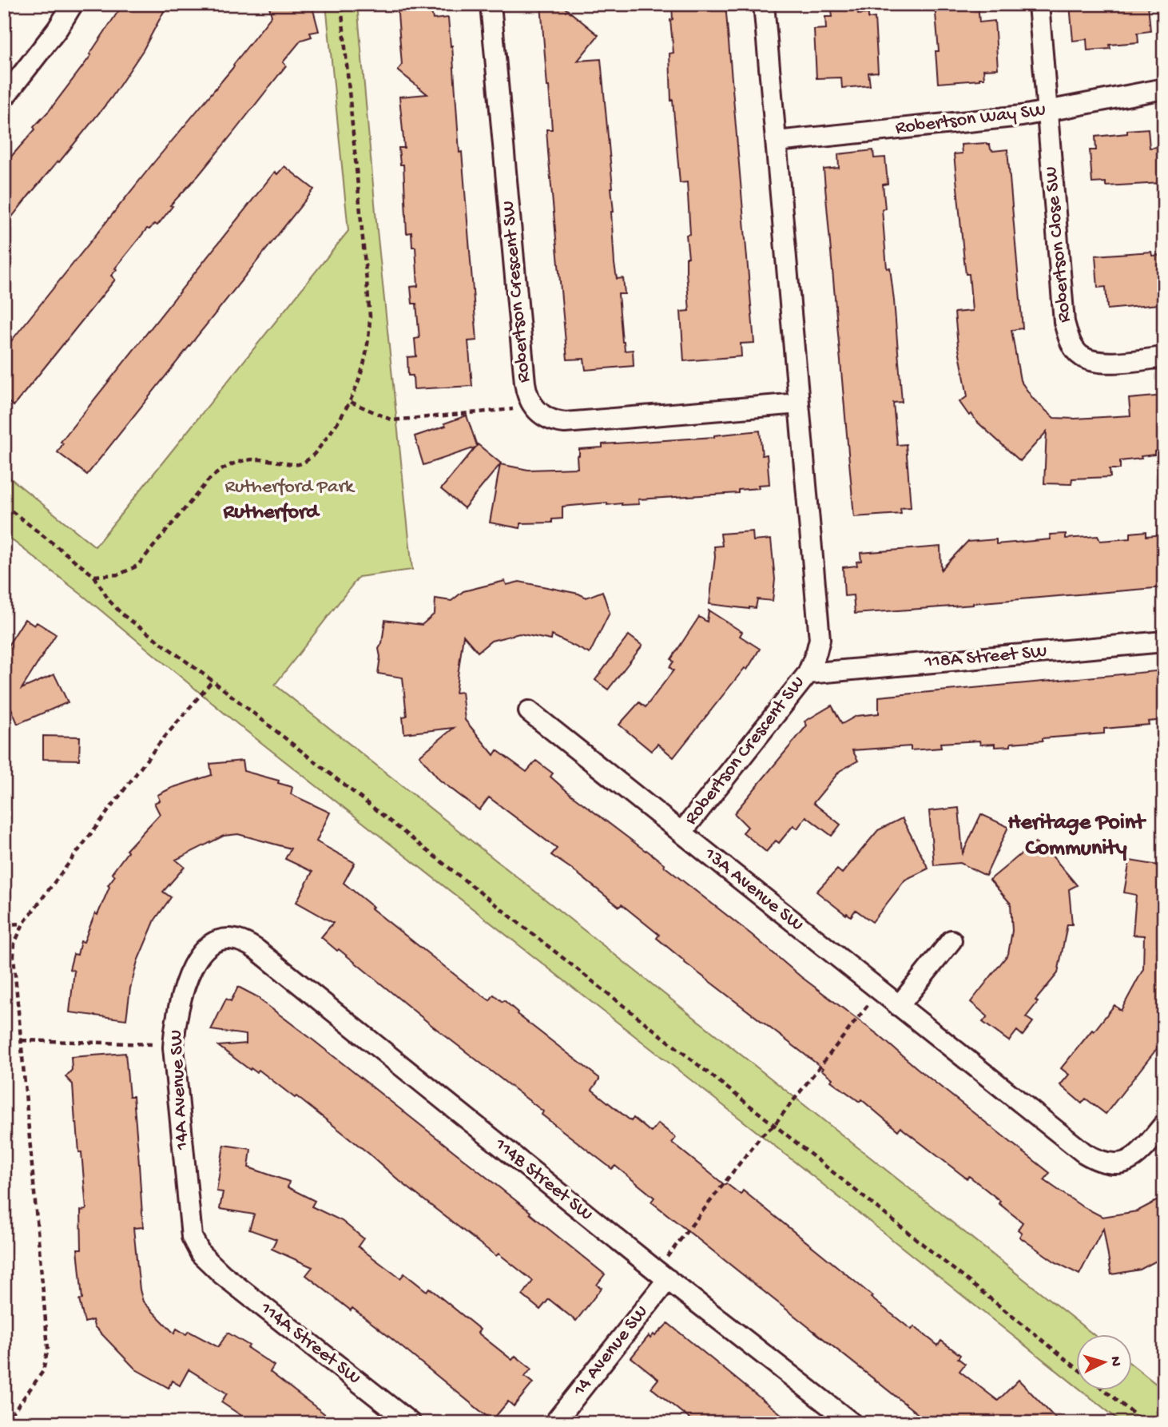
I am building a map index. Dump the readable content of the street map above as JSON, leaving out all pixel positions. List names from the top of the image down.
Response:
{
  "streets": {
    "street": [
      "Robertson Way SW",
      "Robertson Close SW",
      "Robertson Crescent SW",
      "118A Street SW",
      "13A Avenue SW",
      "14A Avenue SW",
      "114B Street SW",
      "114A Street SW",
      "14 Avenue SW"
    ]
  },
  "crossings": [
    ["Robertson Way SW", "Robertson Close SW"],
    ["Robertson Way SW", "Robertson Crescent SW"],
    ["Robertson Crescent SW", "118A Street SW"],
    ["Robertson Crescent SW", "13A Avenue SW"],
    ["14A Avenue SW", "114B Street SW"],
    ["14A Avenue SW", "114A Street SW"],
    ["114B Street SW", "14 Avenue SW"]
  ],
  "districts": ["Rutherford", "Heritage Point Community"],
  "parks": ["Rutherford Park"],
  "north": "right"
}
